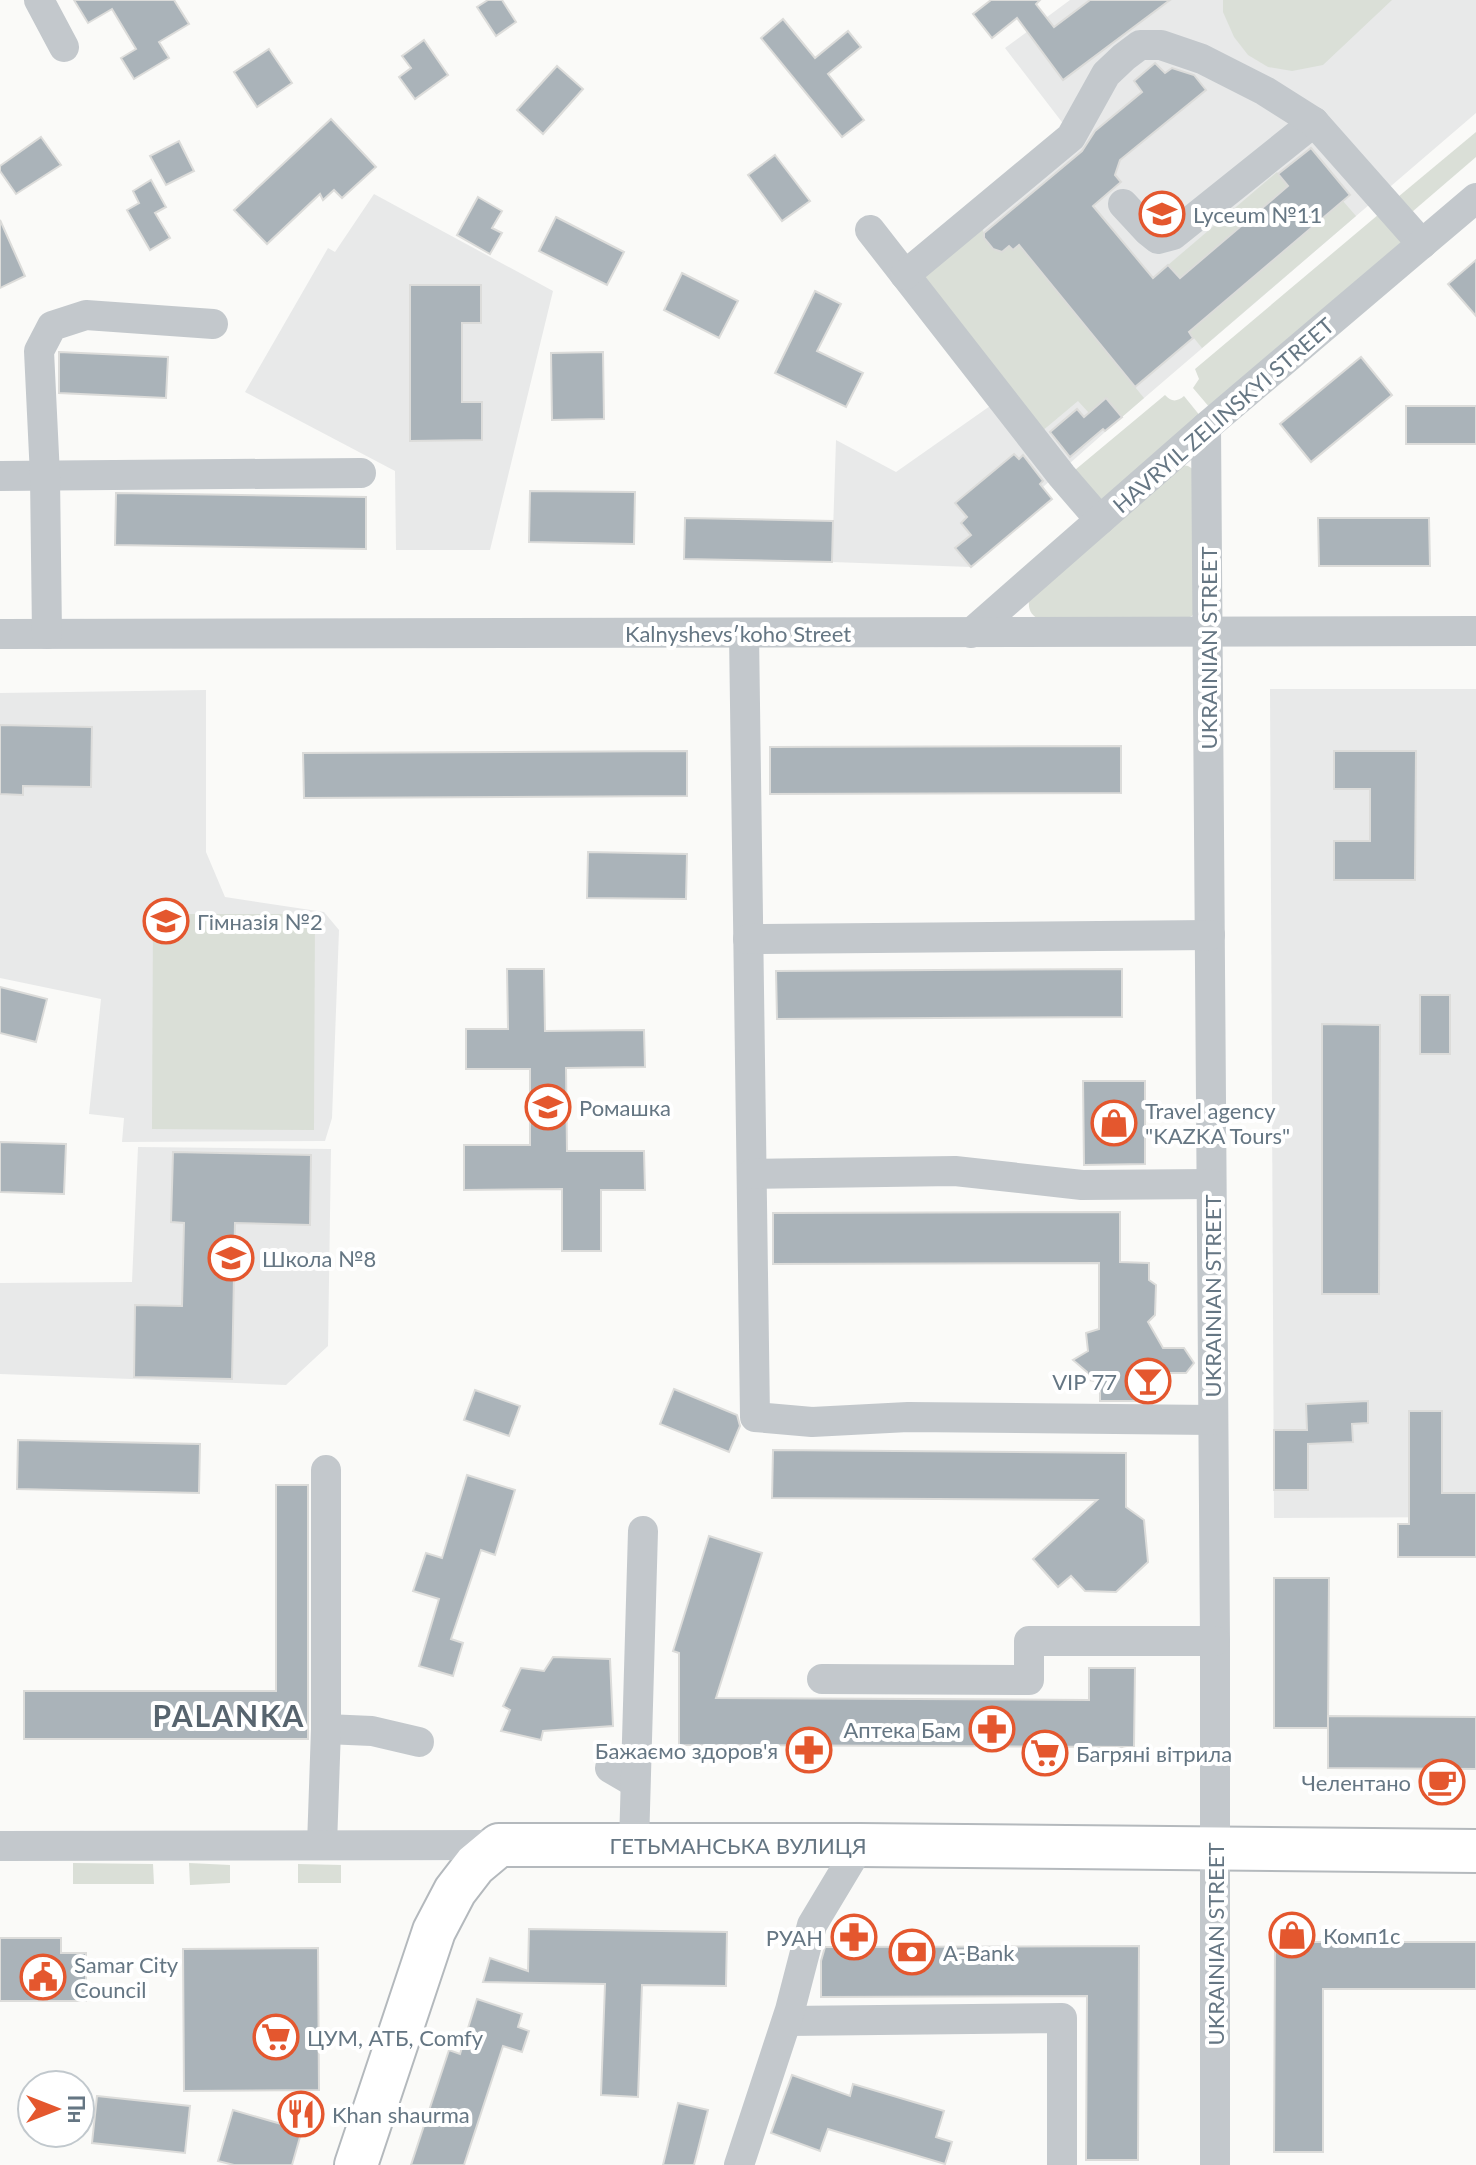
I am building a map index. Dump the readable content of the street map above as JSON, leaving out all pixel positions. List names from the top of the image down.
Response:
{
  "streets": {
    "highway": ["ГЕТЬМАНСЬКА ВУЛИЦЯ"],
    "street": ["HAVRYIL ZELINSKYI STREET", "Kalnyshevsʹkoho Street", "UKRAINIAN STREET"]
  },
  "crossings": [
    ["HAVRYIL ZELINSKYI STREET", "Kalnyshevsʹkoho Street"],
    ["HAVRYIL ZELINSKYI STREET", "UKRAINIAN STREET"],
    ["Kalnyshevsʹkoho Street", "UKRAINIAN STREET"],
    ["UKRAINIAN STREET", "ГЕТЬМАНСЬКА ВУЛИЦЯ"]
  ],
  "districts": ["PALANKA"],
  "places": {
    "school or university": [
      "Lyceum №11",
      "Гімназія №2",
      "Ромашка",
      "Школа №8"
    ],
    "shop": ["Travel agency \"KAZKA Tours\"", "Комп1с"],
    "bar": ["VIP 77"],
    "pharmacy": ["Аптека Бам", "Бажаємо здоров'я", "РУАН"],
    "supermarket": ["Багряні вітрила", "ЦУМ, АТБ, Comfy"],
    "cafe": ["Челентано"],
    "bank": ["A-Bank"],
    "public building": ["Samar City Council"],
    "restaurant": ["Khan shaurma"]
  },
  "north": "right"
}
